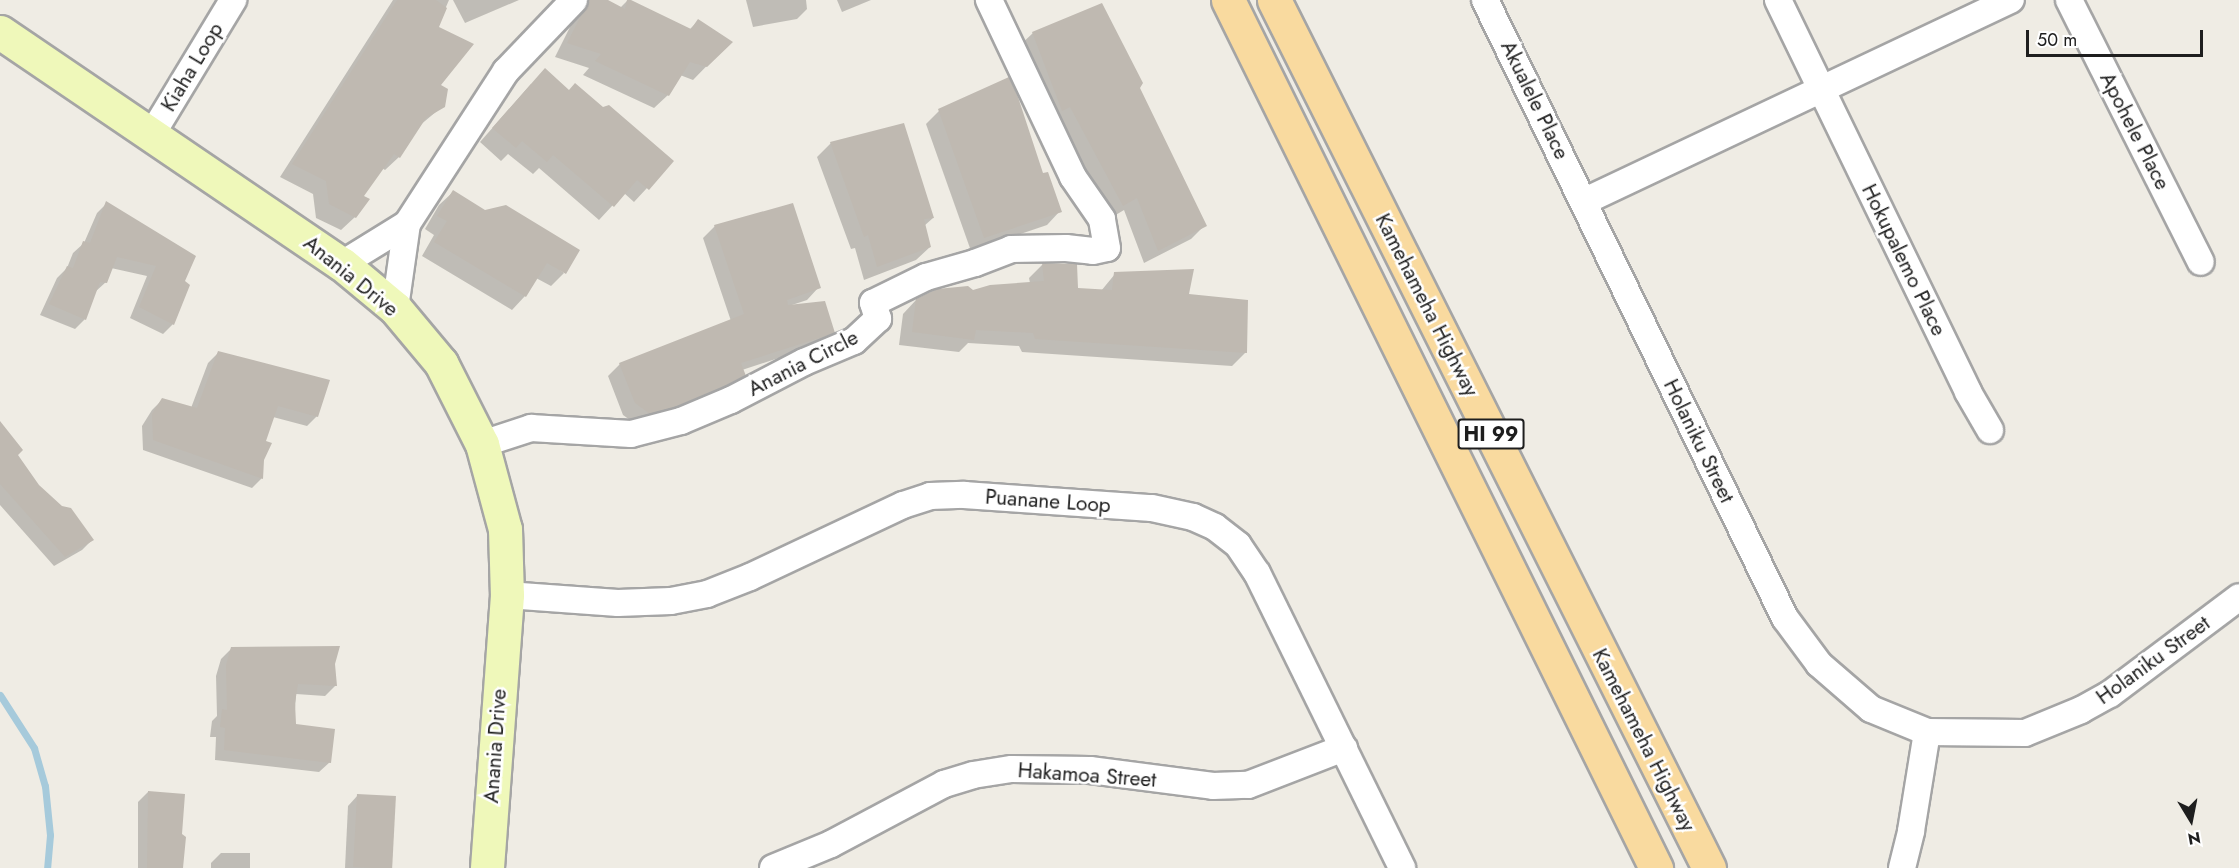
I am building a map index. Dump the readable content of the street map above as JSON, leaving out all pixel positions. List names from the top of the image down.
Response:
{
  "streets": {
    "main road": ["Kamehameha Highway", "HI 99"],
    "street": [
      "Kiaha Loop",
      "Akualele Place",
      "Apohele Place",
      "Hokupalemo Place",
      "Anania Drive",
      "Anania Circle",
      "Holaniku Street",
      "Puanane Loop",
      "Hakamoa Street"
    ]
  },
  "crossings": [
    ["Kiaha Loop", "Anania Drive"],
    ["Akualele Place", "Holaniku Street"],
    ["Anania Drive", "Anania Circle"],
    ["Anania Drive", "Puanane Loop"],
    ["Puanane Loop", "Hakamoa Street"]
  ],
  "scale_bar": "50 m",
  "north": "bottom"
}
